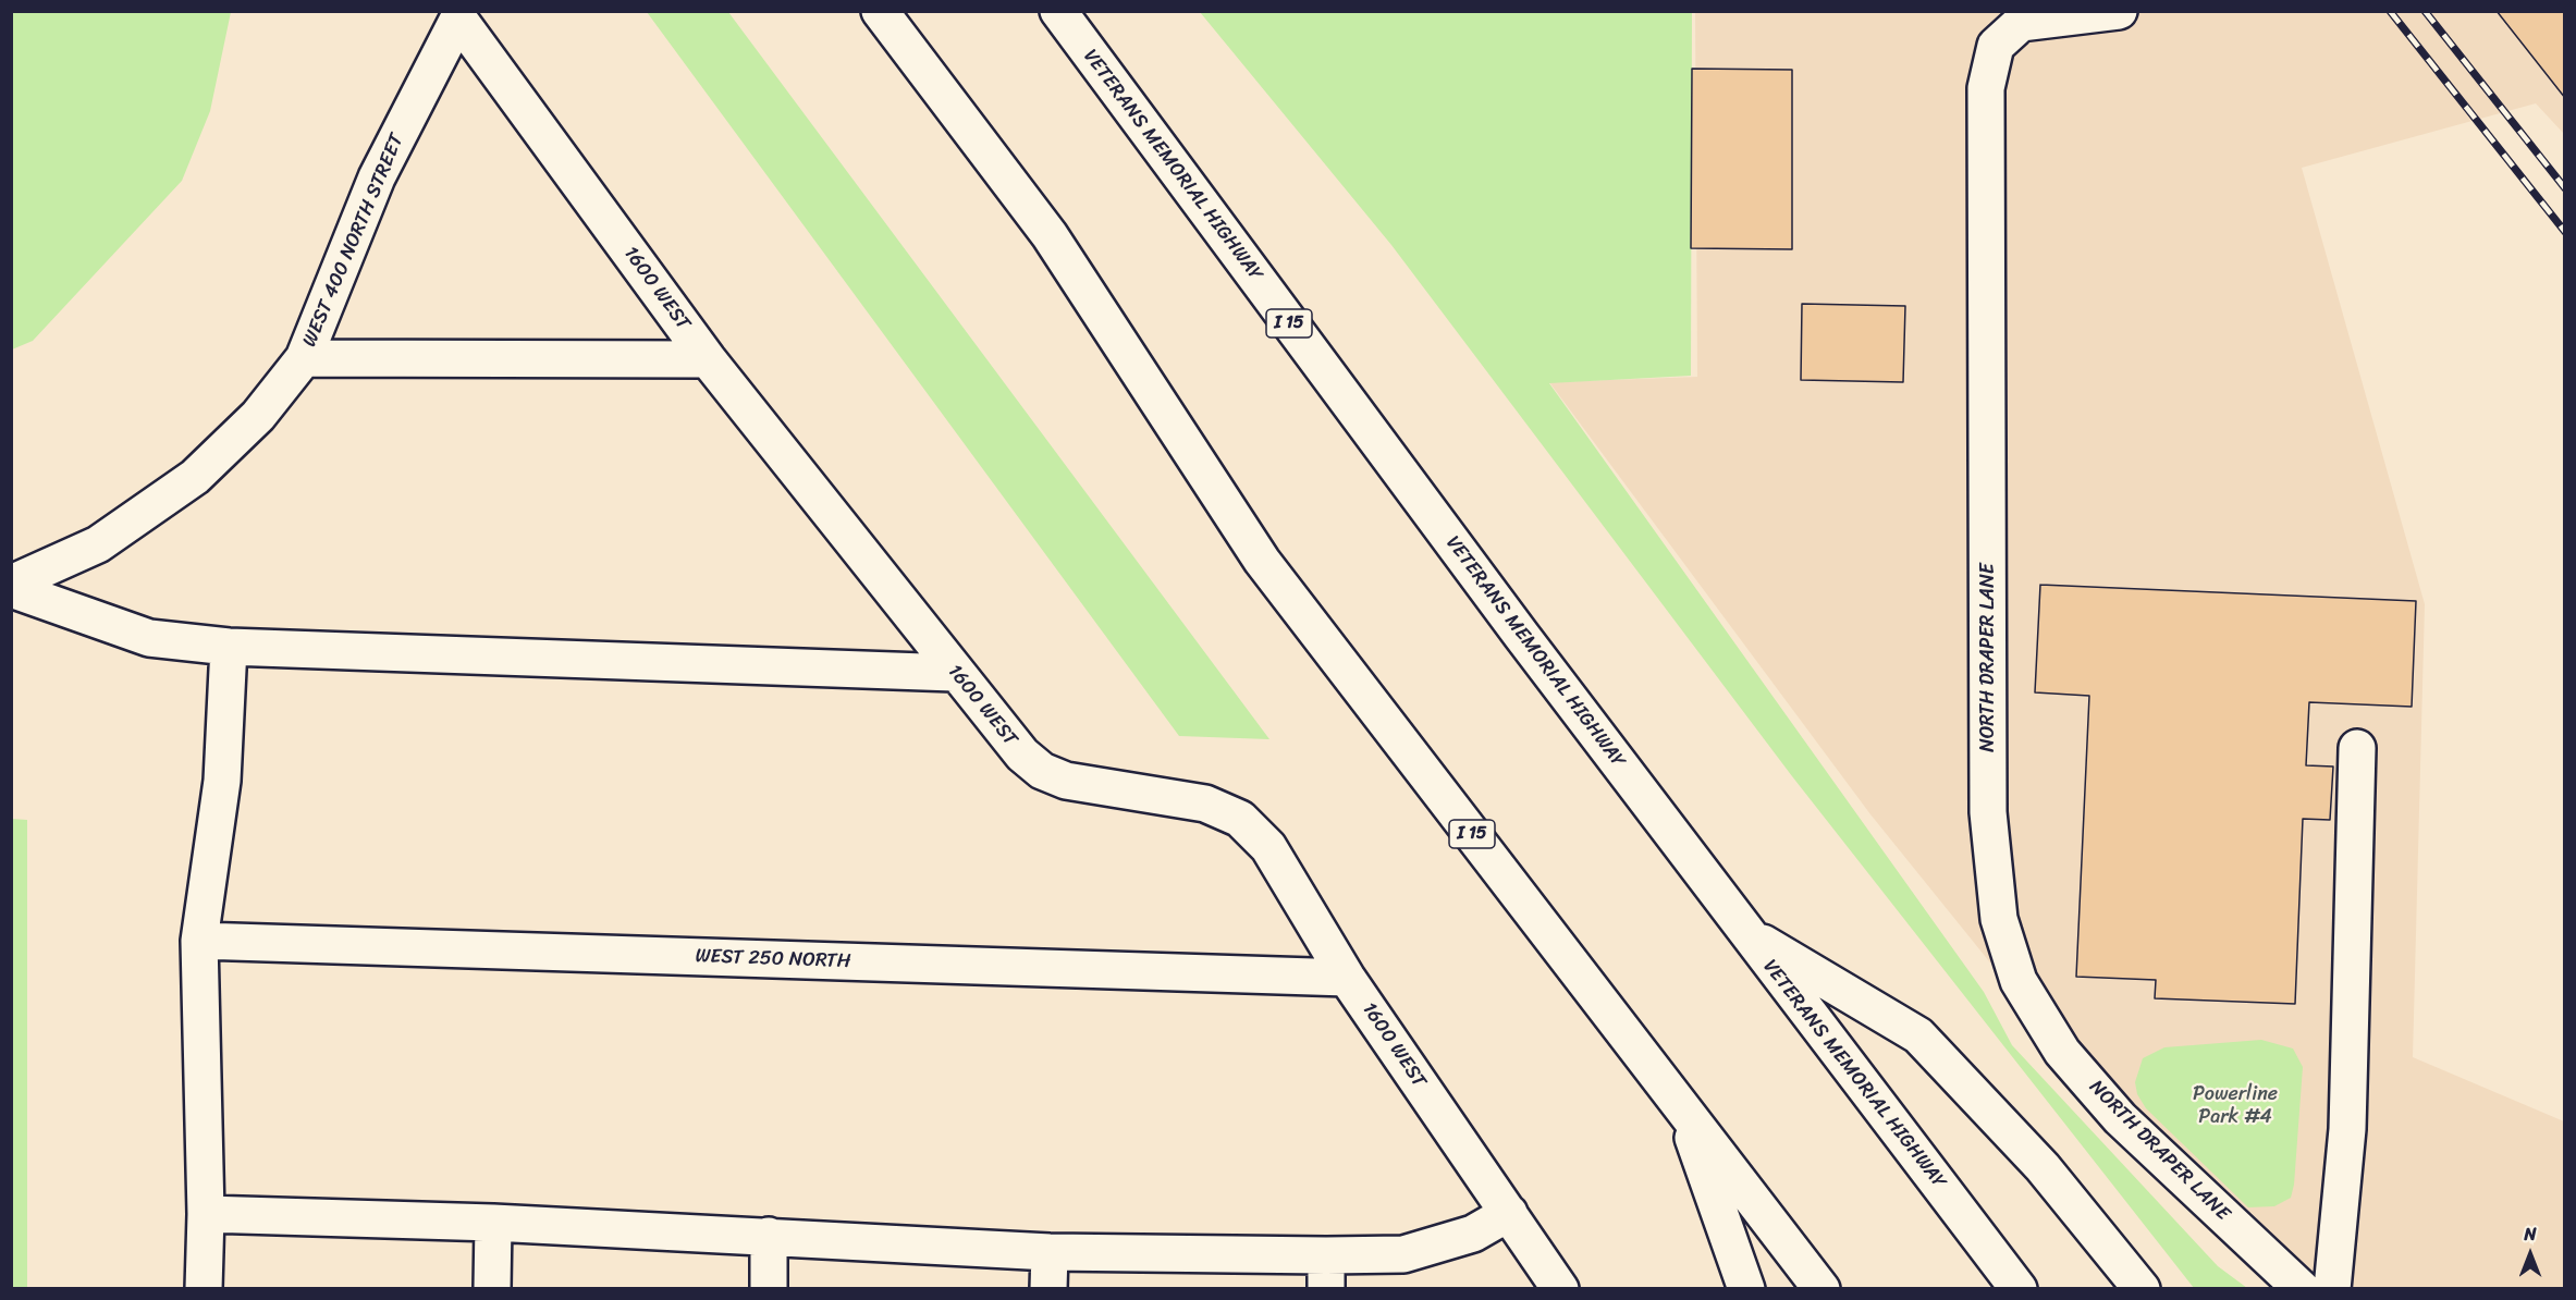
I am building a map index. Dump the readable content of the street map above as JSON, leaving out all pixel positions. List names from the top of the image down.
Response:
{
  "streets": {
    "main road": [
      "VETERANS MEMORIAL HIGHWAY",
      "WEST 400 NORTH STREET",
      "1600 WEST",
      "I 15",
      "NORTH DRAPER LANE",
      "WEST 250 NORTH"
    ]
  },
  "crossings": [
    ["WEST 400 NORTH STREET", "1600 WEST"],
    ["1600 WEST", "WEST 250 NORTH"]
  ],
  "parks": ["Powerline Park #4"],
  "north": "top"
}
